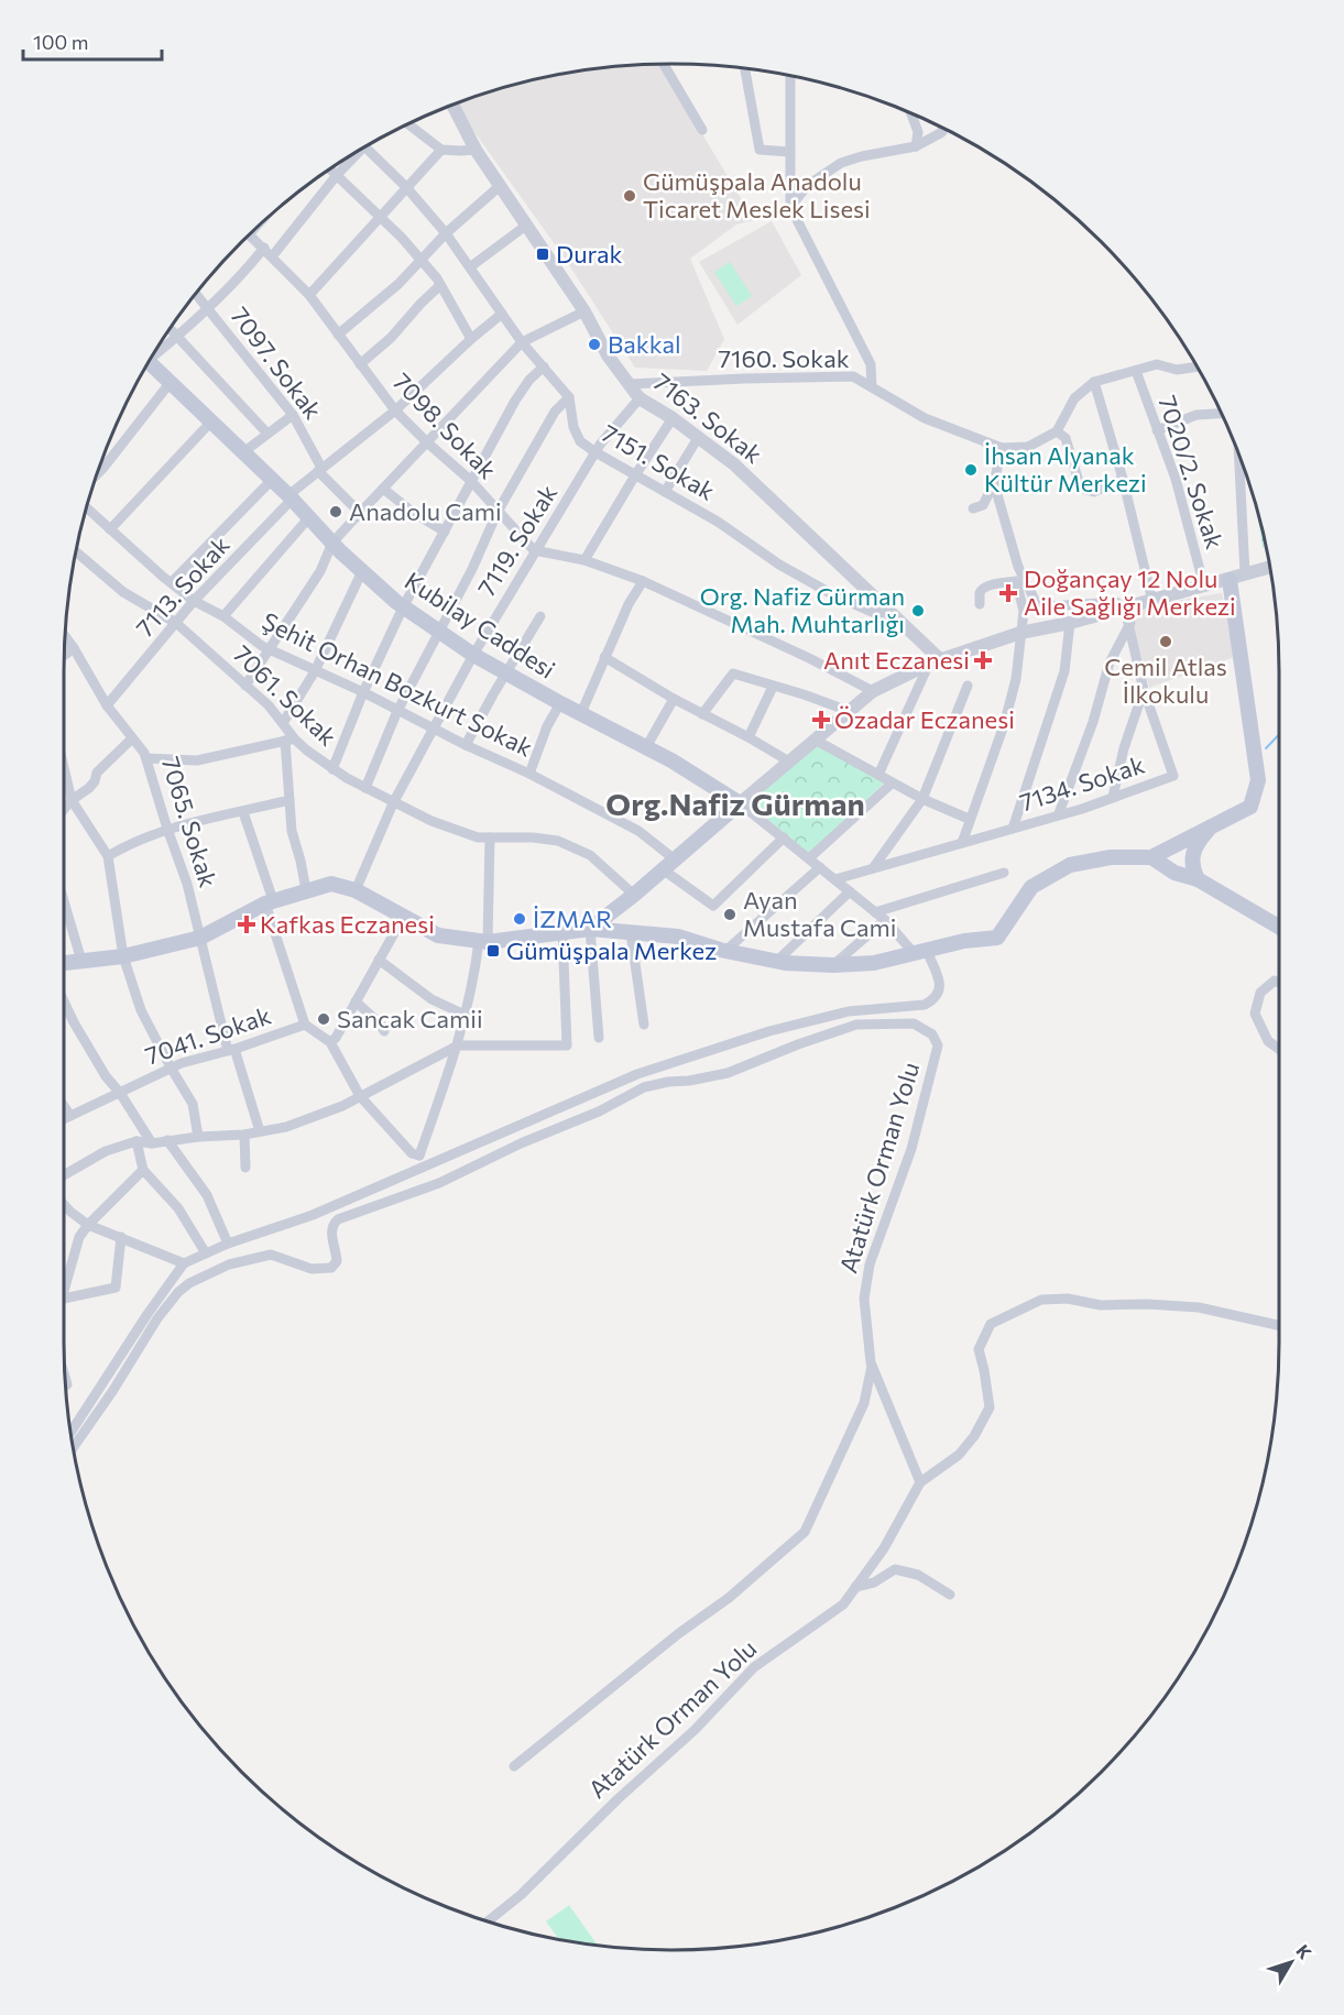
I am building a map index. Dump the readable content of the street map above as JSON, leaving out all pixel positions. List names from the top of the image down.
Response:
{
  "streets": {
    "main road": ["Kubilay Caddesi"],
    "street": [
      "7160. Sokak",
      "7097. Sokak",
      "7163. Sokak",
      "7098. Sokak",
      "7151. Sokak",
      "7020/2. Sokak",
      "7119. Sokak",
      "7113. Sokak",
      "Şehit Orhan Bozkurt Sokak",
      "7061. Sokak",
      "7134. Sokak",
      "7065. Sokak",
      "7041. Sokak",
      "Atatürk Orman Yolu"
    ]
  },
  "crossings": [
    ["7160. Sokak", "7163. Sokak"],
    ["7097. Sokak", "7113. Sokak"],
    ["7163. Sokak", "7151. Sokak"],
    ["7163. Sokak", "7119. Sokak"],
    ["7098. Sokak", "7119. Sokak"],
    ["7098. Sokak", "7113. Sokak"],
    ["7151. Sokak", "7119. Sokak"],
    ["7151. Sokak", "7113. Sokak"],
    ["7119. Sokak", "Kubilay Caddesi"],
    ["7119. Sokak", "Şehit Orhan Bozkurt Sokak"],
    ["7119. Sokak", "7061. Sokak"],
    ["7113. Sokak", "Kubilay Caddesi"],
    ["7113. Sokak", "Şehit Orhan Bozkurt Sokak"],
    ["7113. Sokak", "7061. Sokak"],
    ["7113. Sokak", "7065. Sokak"],
    ["7065. Sokak", "7041. Sokak"]
  ],
  "districts": ["Org.Nafiz Gürman"],
  "places": {
    "other": [
      "Gümüşpala Anadolu Ticaret Meslek Lisesi",
      "Bakkal",
      "İhsan Alyanak Kültür Merkezi",
      "Anadolu Cami",
      "Org. Nafiz Gürman Mah. Muhtarlığı",
      "Cemil Atlas İlkokulu",
      "Ayan Mustafa Cami",
      "İZMAR",
      "Sancak Camii"
    ],
    "transit": ["Durak", "Gümüşpala Merkez"],
    "health": [
      "Doğançay 12 Nolu Aile Sağlığı Merkezi",
      "Anıt Eczanesi",
      "Özadar Eczanesi",
      "Kafkas Eczanesi"
    ]
  },
  "scale_bar": "100 m",
  "north": "top right"
}
